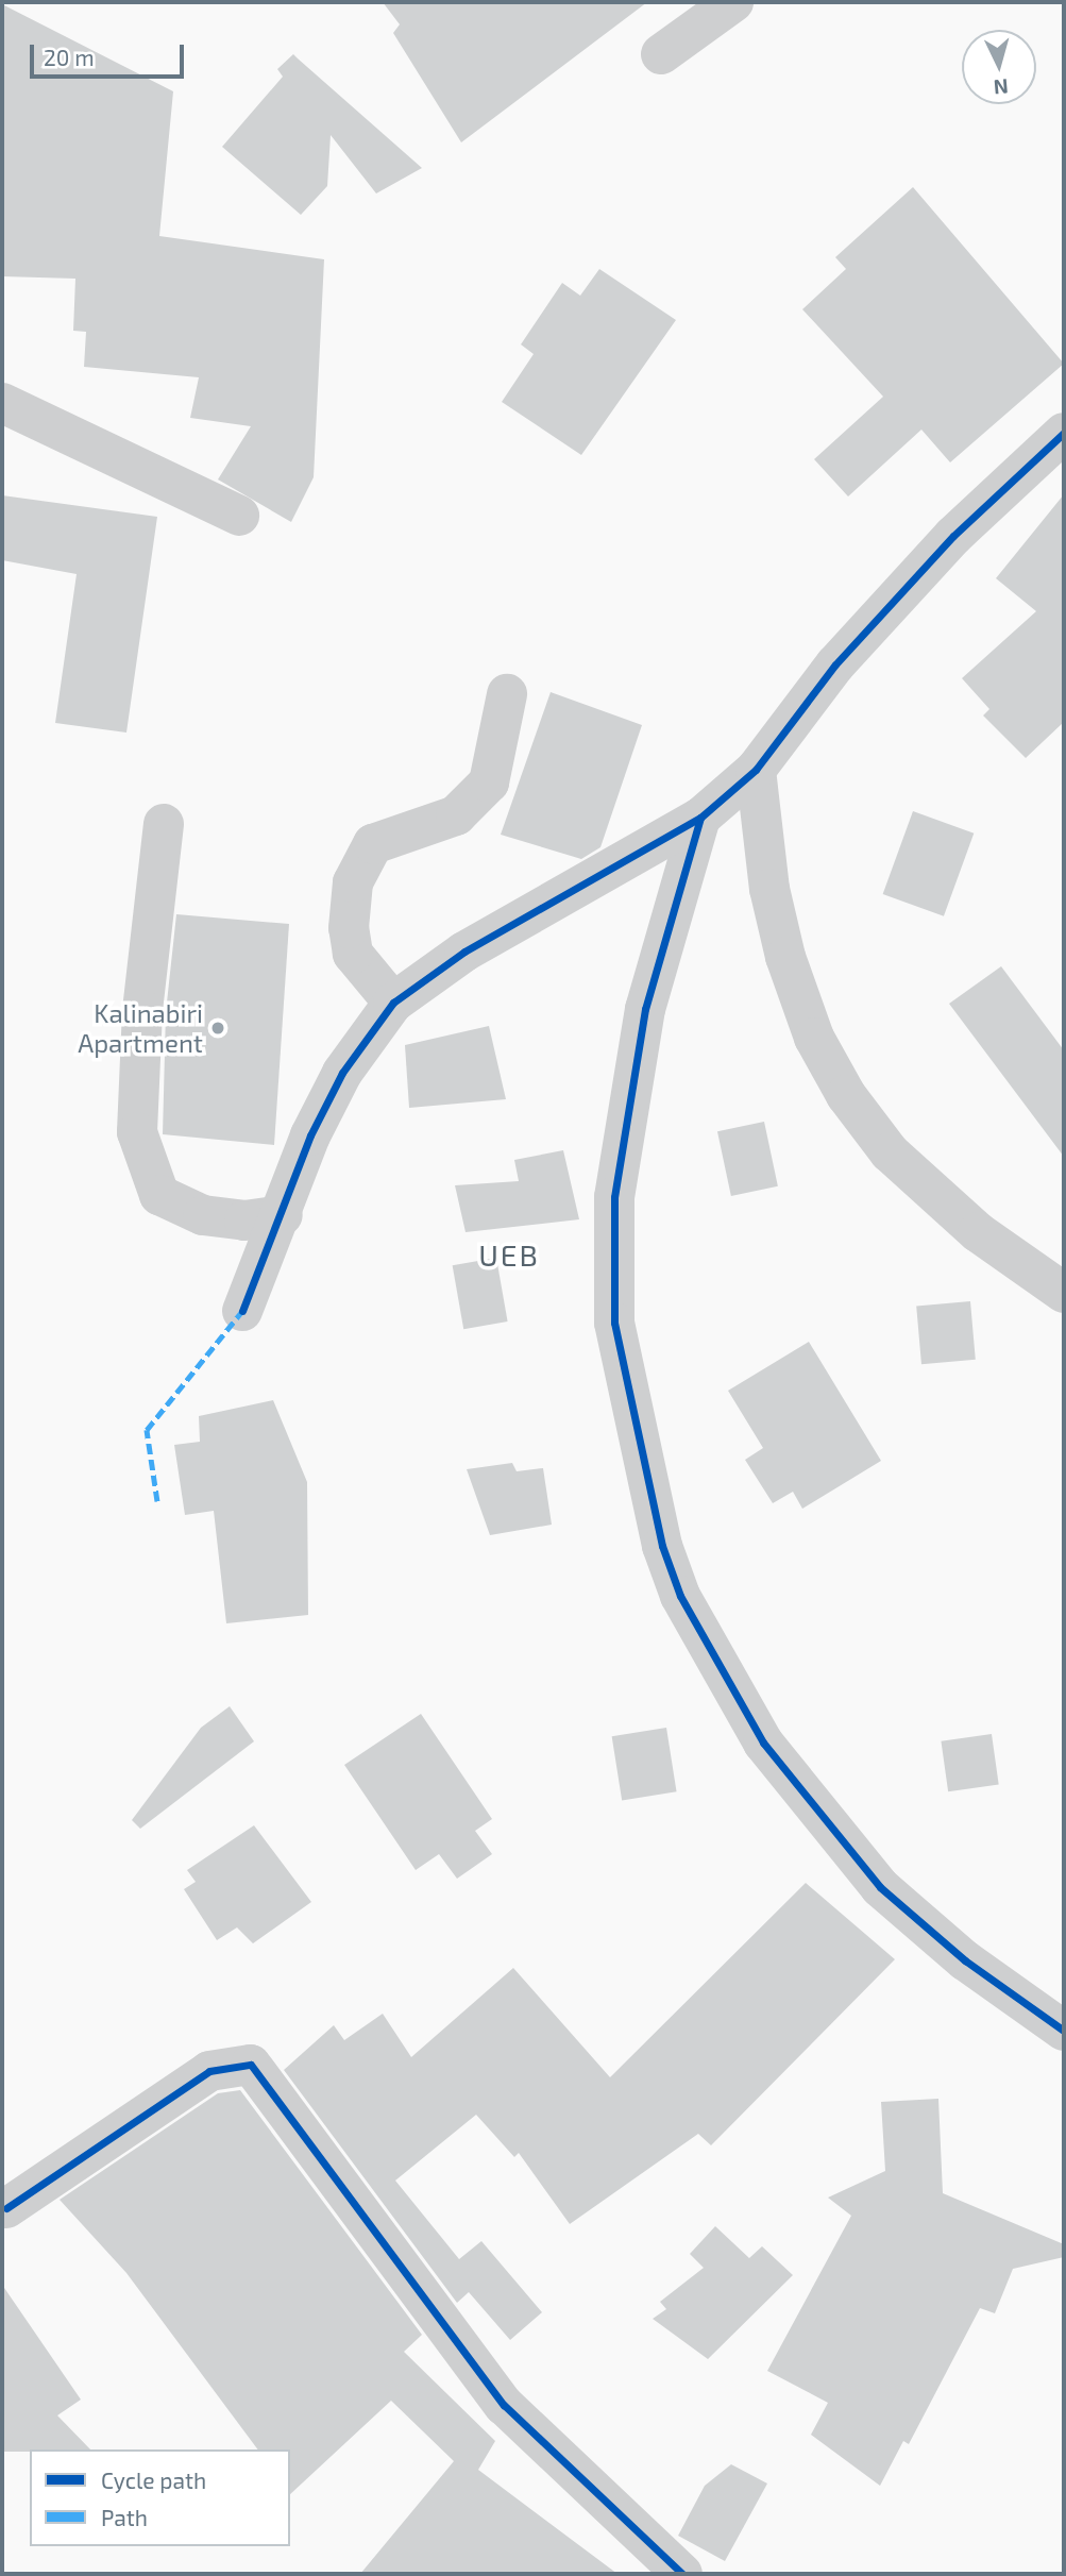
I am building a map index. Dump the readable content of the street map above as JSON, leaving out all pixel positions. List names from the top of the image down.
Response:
{
  "districts": ["UEB"],
  "places": ["Kalinabiri Apartment"],
  "legend": ["Cycle path", "Path"],
  "scale_bar": "20 m",
  "north": "bottom"
}
